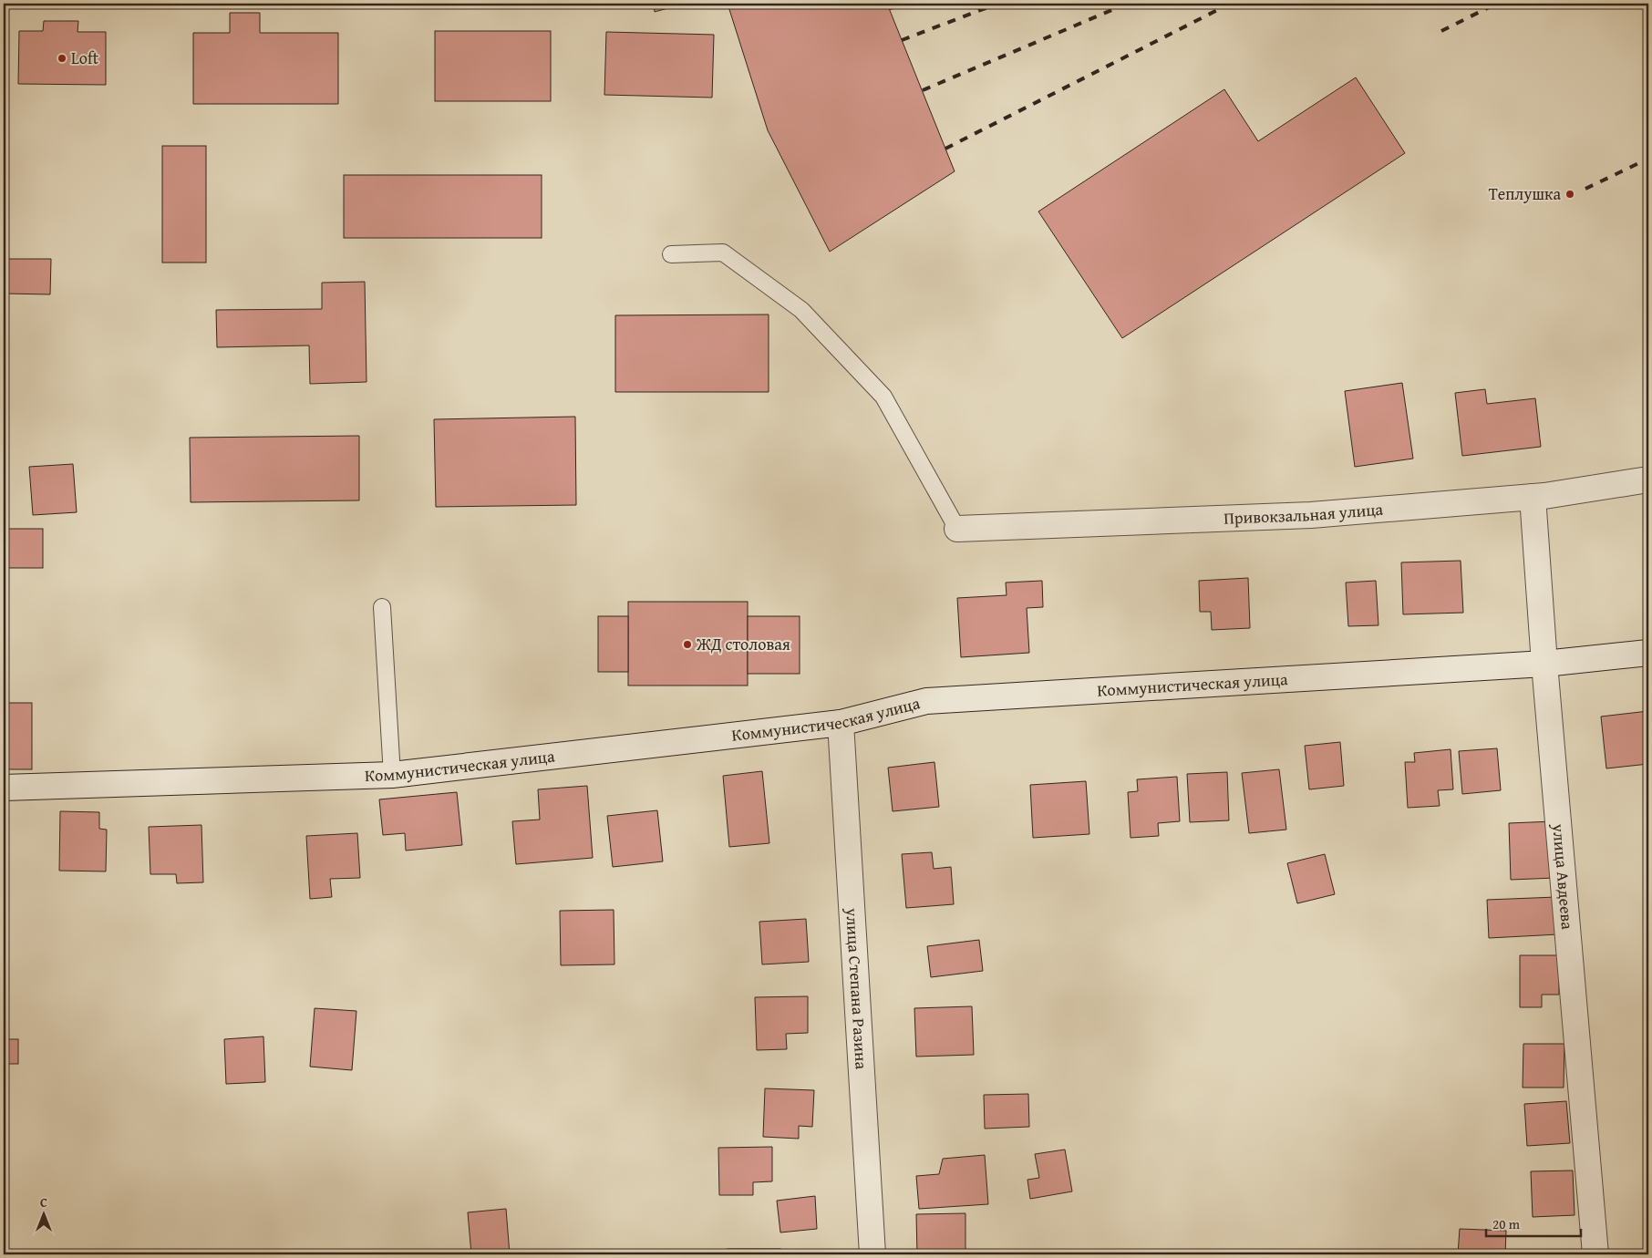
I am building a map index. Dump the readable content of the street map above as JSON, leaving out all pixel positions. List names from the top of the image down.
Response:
{
  "streets": {
    "street": [
      "Привокзальная улица",
      "Коммунистическая улица",
      "улица Авдеева",
      "улица Степана Разина"
    ]
  },
  "crossings": [
    ["Привокзальная улица", "улица Авдеева"],
    ["Коммунистическая улица", "улица Авдеева"],
    ["Коммунистическая улица", "улица Степана Разина"]
  ],
  "places": ["Loft", "Теплушка", "ЖД столовая"],
  "scale_bar": "20 m",
  "north": "top"
}
